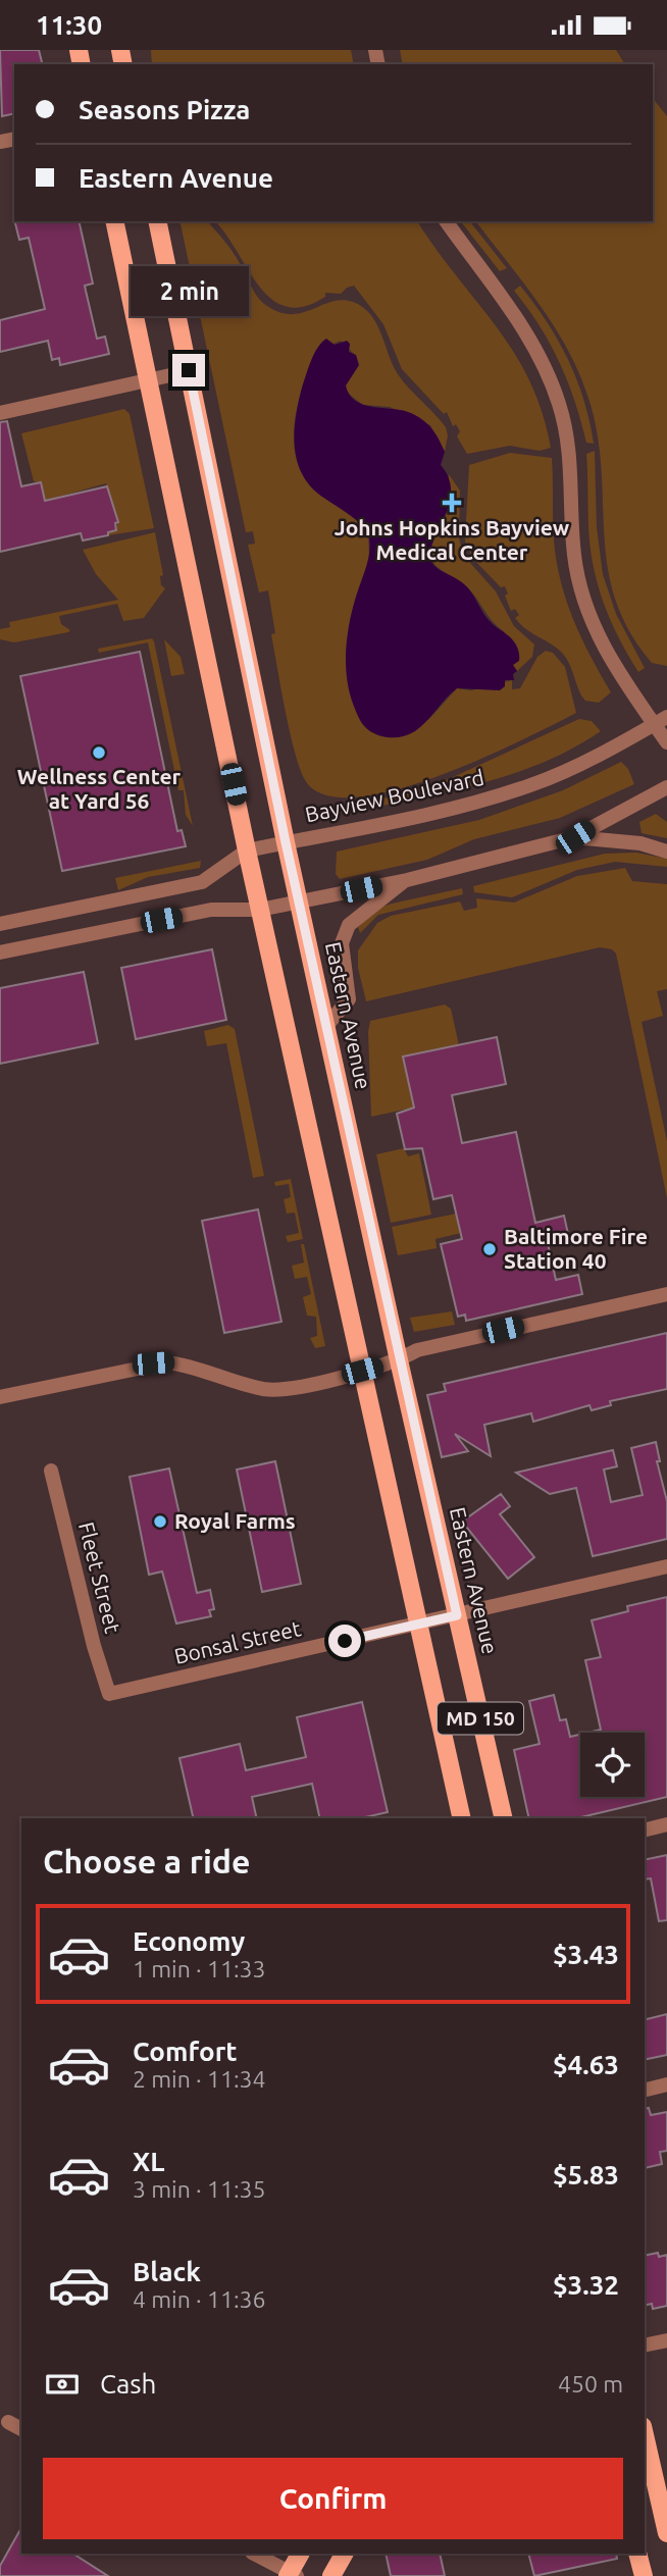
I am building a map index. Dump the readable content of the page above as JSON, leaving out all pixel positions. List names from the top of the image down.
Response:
{
  "streets": {
    "main road": ["Eastern Avenue", "MD 150"],
    "street": ["Bayview Boulevard", "Fleet Street", "Bonsal Street"]
  },
  "crossings": [
    ["Bayview Boulevard", "Eastern Avenue"],
    ["Bayview Boulevard", "MD 150"],
    ["Eastern Avenue", "Bonsal Street"],
    ["Fleet Street", "Bonsal Street"],
    ["Bonsal Street", "MD 150"]
  ],
  "places": {
    "health": ["Johns Hopkins Bayview Medical Center"],
    "other": ["Wellness Center at Yard 56", "Baltimore Fire Station 40", "Royal Farms"]
  },
  "page": {
    "status": "11:30",
    "banner": ["Seasons Pizza", "Eastern Avenue"],
    "bubble": "2 min",
    "heading": "Choose a ride",
    "list": [
      {
        "name": "Economy",
        "note": "1 min · 11:33",
        "value": "$3.43"
      },
      {
        "name": "Comfort",
        "note": "2 min · 11:34",
        "value": "$4.63"
      },
      {
        "name": "XL",
        "note": "3 min · 11:35",
        "value": "$5.83"
      },
      {
        "name": "Black",
        "note": "4 min · 11:36",
        "value": "$3.32"
      }
    ],
    "pay": ["Cash", "450 m"],
    "buttons": "Confirm"
  }
}
